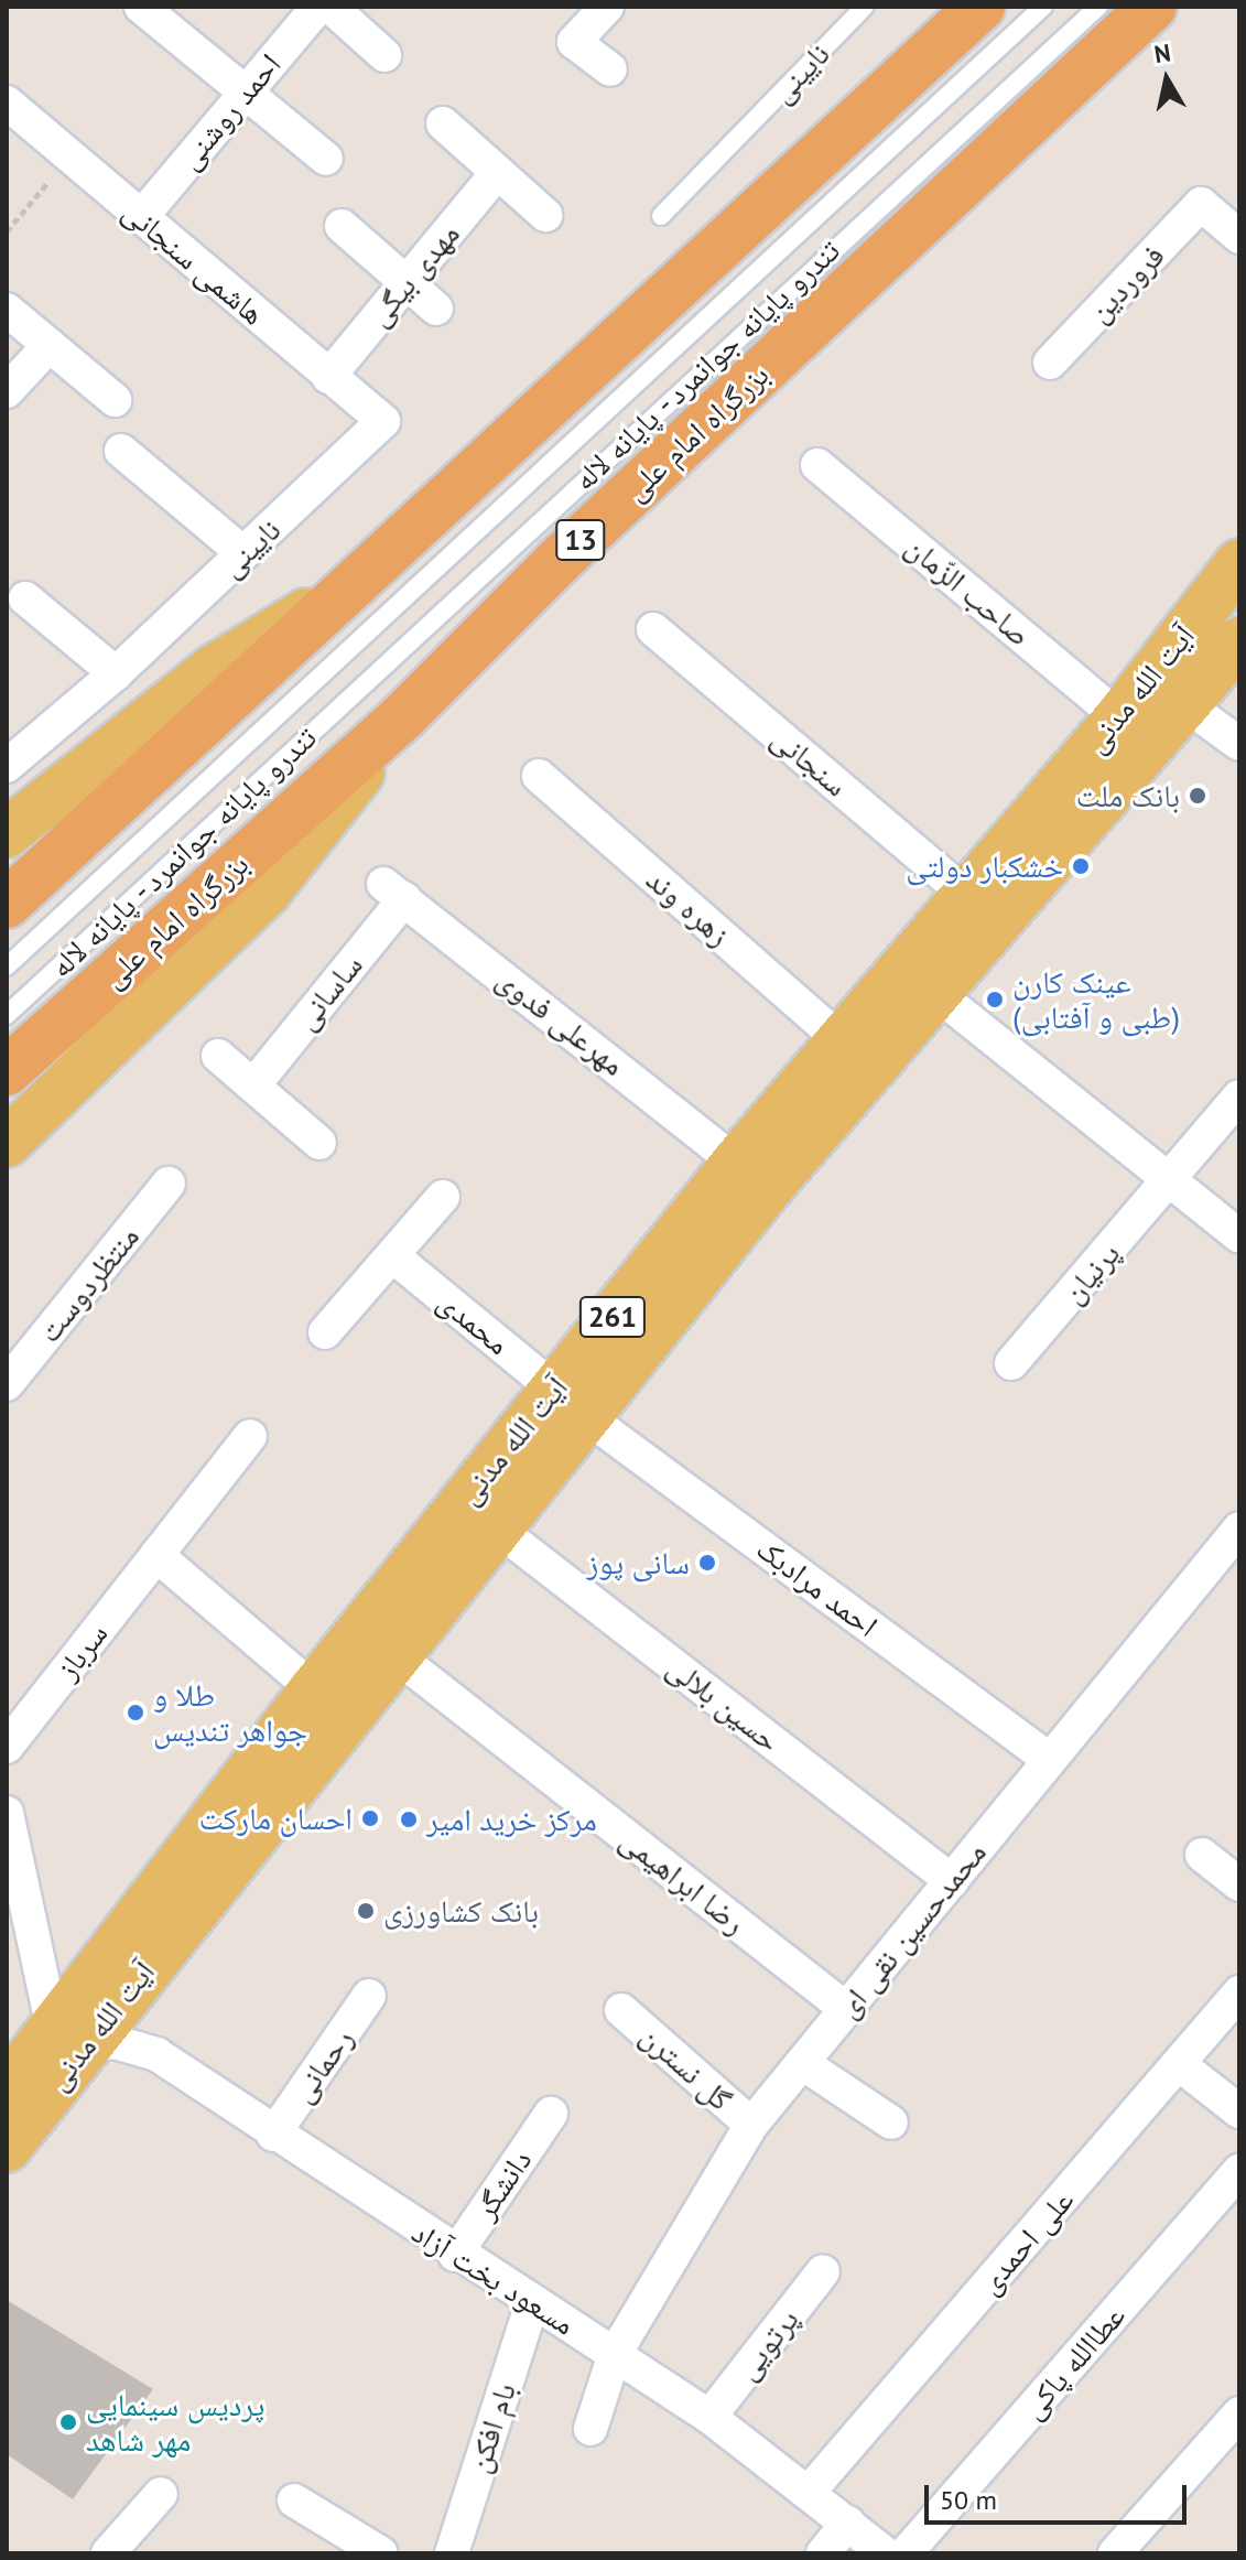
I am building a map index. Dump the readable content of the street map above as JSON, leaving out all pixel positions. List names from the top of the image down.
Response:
{
  "streets": {
    "highway": ["بزرگراه امام علی", "13"],
    "main road": ["آیت الله مدنی", "261"],
    "street": [
      "نایینی",
      "احمد روشنی",
      "هاشمی سنجانی",
      "مهدی بیگی",
      "فروردین",
      "صاحب الزّمان",
      "سنجانی",
      "زهره وند",
      "ساسانی",
      "مهرعلی فدوی",
      "پرنیان",
      "منتظردوست",
      "محمدی",
      "احمد مرادبک",
      "سرباز",
      "حسین بلالی",
      "رضا ابراهیمی",
      "محمدحسین نقی ای",
      "رحمانی",
      "گل نسترن",
      "دانشگر",
      "علی احمدی",
      "مسعود بخت آزاد",
      "پرتویی",
      "عطاالله پاکی",
      "بام افکن"
    ],
    "lane": ["تندرو پایانه جوانمرد - پایانه لاله"]
  },
  "crossings": [
    ["نایینی", "هاشمی سنجانی"],
    ["احمد روشنی", "هاشمی سنجانی"],
    ["هاشمی سنجانی", "مهدی بیگی"],
    ["صاحب الزّمان", "آیت الله مدنی"],
    ["آیت الله مدنی", "سنجانی"],
    ["آیت الله مدنی", "زهره وند"],
    ["آیت الله مدنی", "مهرعلی فدوی"],
    ["آیت الله مدنی", "محمدی"],
    ["آیت الله مدنی", "احمد مرادبک"],
    ["آیت الله مدنی", "حسین بلالی"],
    ["آیت الله مدنی", "رضا ابراهیمی"],
    ["آیت الله مدنی", "مسعود بخت آزاد"],
    ["ساسانی", "مهرعلی فدوی"],
    ["محمدی", "احمد مرادبک"],
    ["احمد مرادبک", "محمدحسین نقی ای"],
    ["حسین بلالی", "محمدحسین نقی ای"],
    ["رضا ابراهیمی", "محمدحسین نقی ای"],
    ["محمدحسین نقی ای", "گل نسترن"],
    ["محمدحسین نقی ای", "مسعود بخت آزاد"],
    ["رحمانی", "مسعود بخت آزاد"],
    ["دانشگر", "مسعود بخت آزاد"],
    ["علی احمدی", "مسعود بخت آزاد"],
    ["مسعود بخت آزاد", "پرتویی"],
    ["مسعود بخت آزاد", "بام افکن"]
  ],
  "places": [
    "بانک ملت",
    "خشکبار دولتی",
    "عینک کارن (طبی و آفتابی)",
    "سانی پوز",
    "طلا و جواهر تندیس",
    "احسان مارکت",
    "مرکز خرید امیر",
    "بانک کشاورزی",
    "پردیس سینمایی مهر شاهد"
  ],
  "scale_bar": "50 m",
  "north": "top"
}
